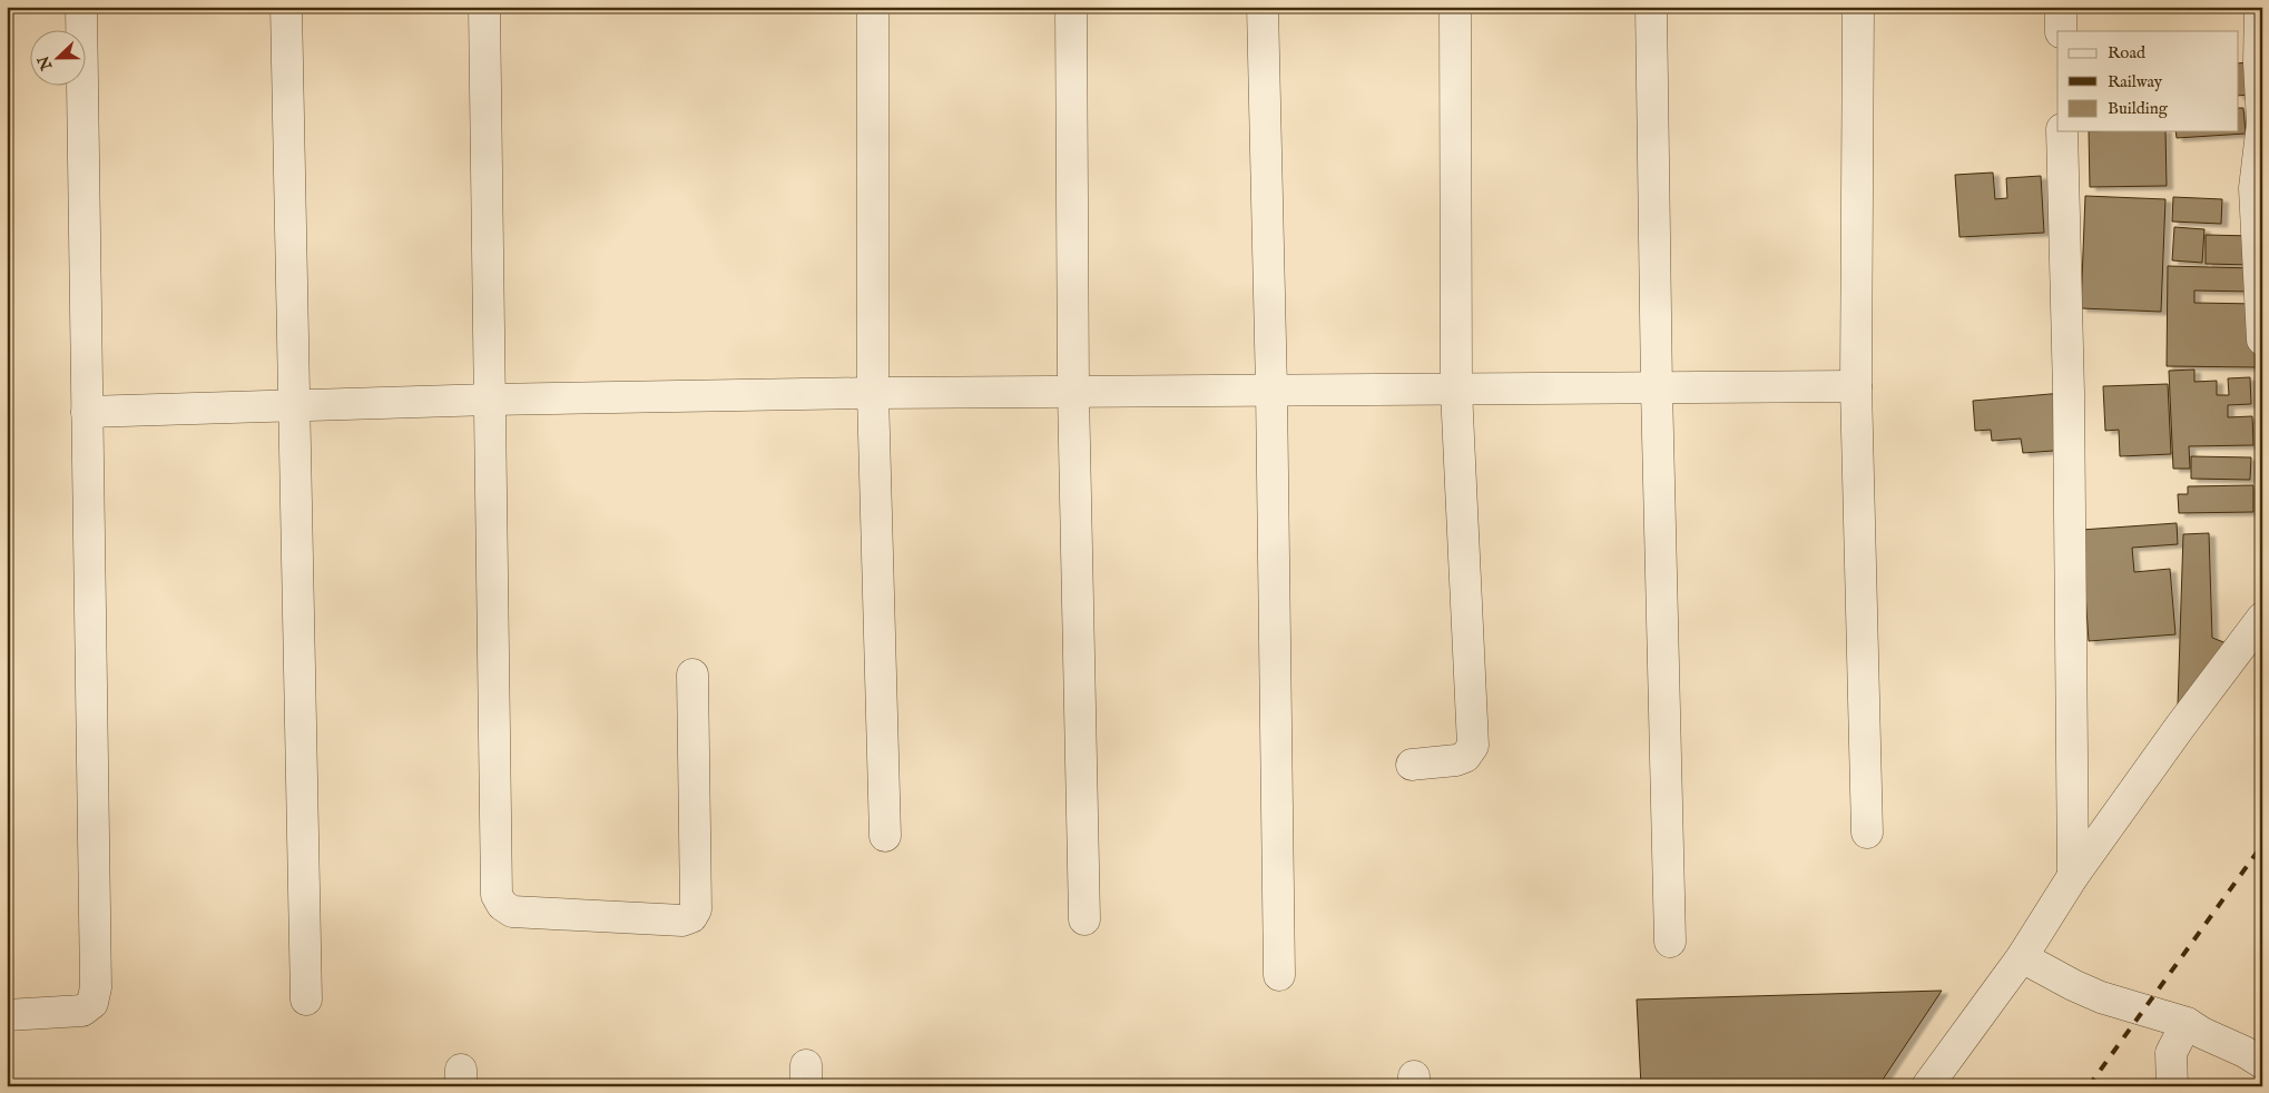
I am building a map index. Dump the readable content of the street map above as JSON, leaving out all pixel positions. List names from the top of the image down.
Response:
{
  "legend": ["Road", "Railway", "Building"],
  "north": "left"
}
